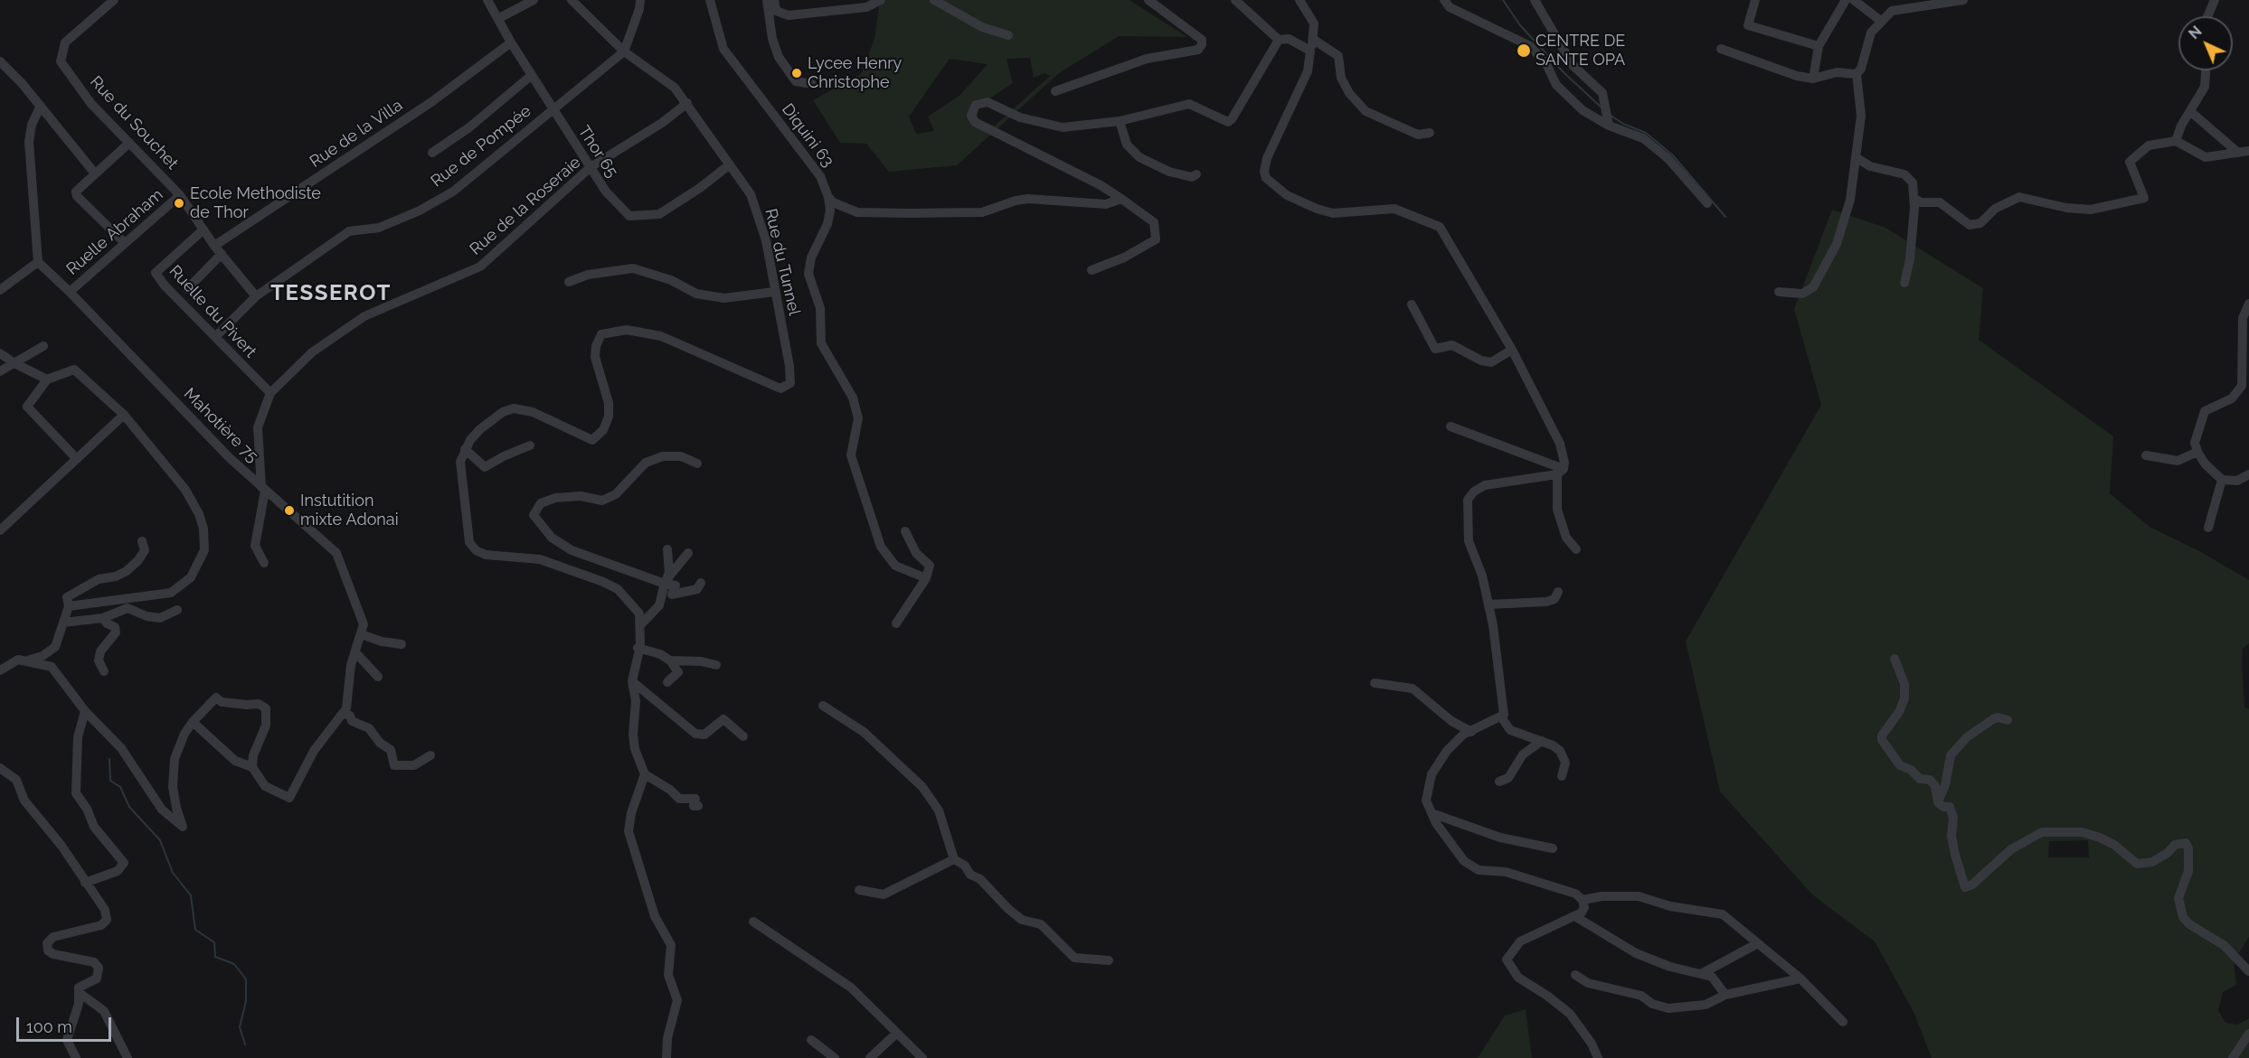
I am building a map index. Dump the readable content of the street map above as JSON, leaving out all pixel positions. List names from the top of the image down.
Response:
{
  "streets": {
    "street": [
      "Rue du Souchet",
      "Rue de la Villa",
      "Diquini 63",
      "Rue de Pompée",
      "Thor 65",
      "Rue de la Roseraie",
      "Ruelle Abraham",
      "Rue du Tunnel",
      "Ruelle du Pivert",
      "Mahotière 75"
    ]
  },
  "crossings": [
    ["Rue du Souchet", "Rue de la Villa"],
    ["Rue du Souchet", "Rue de Pompée"],
    ["Rue du Souchet", "Ruelle Abraham"],
    ["Rue du Souchet", "Ruelle du Pivert"],
    ["Rue de la Villa", "Thor 65"],
    ["Rue de Pompée", "Thor 65"],
    ["Rue de Pompée", "Rue du Tunnel"],
    ["Rue de Pompée", "Ruelle du Pivert"],
    ["Thor 65", "Rue de la Roseraie"],
    ["Thor 65", "Rue du Tunnel"],
    ["Rue de la Roseraie", "Rue du Tunnel"],
    ["Rue de la Roseraie", "Ruelle du Pivert"],
    ["Rue de la Roseraie", "Mahotière 75"],
    ["Ruelle Abraham", "Mahotière 75"]
  ],
  "districts": ["TESSEROT"],
  "places": [
    "CENTRE DE SANTE OPA",
    "Lycee Henry Christophe",
    "Ecole Methodiste de Thor",
    "Instutition mixte Adonai"
  ],
  "scale_bar": "100 m",
  "north": "top left"
}
